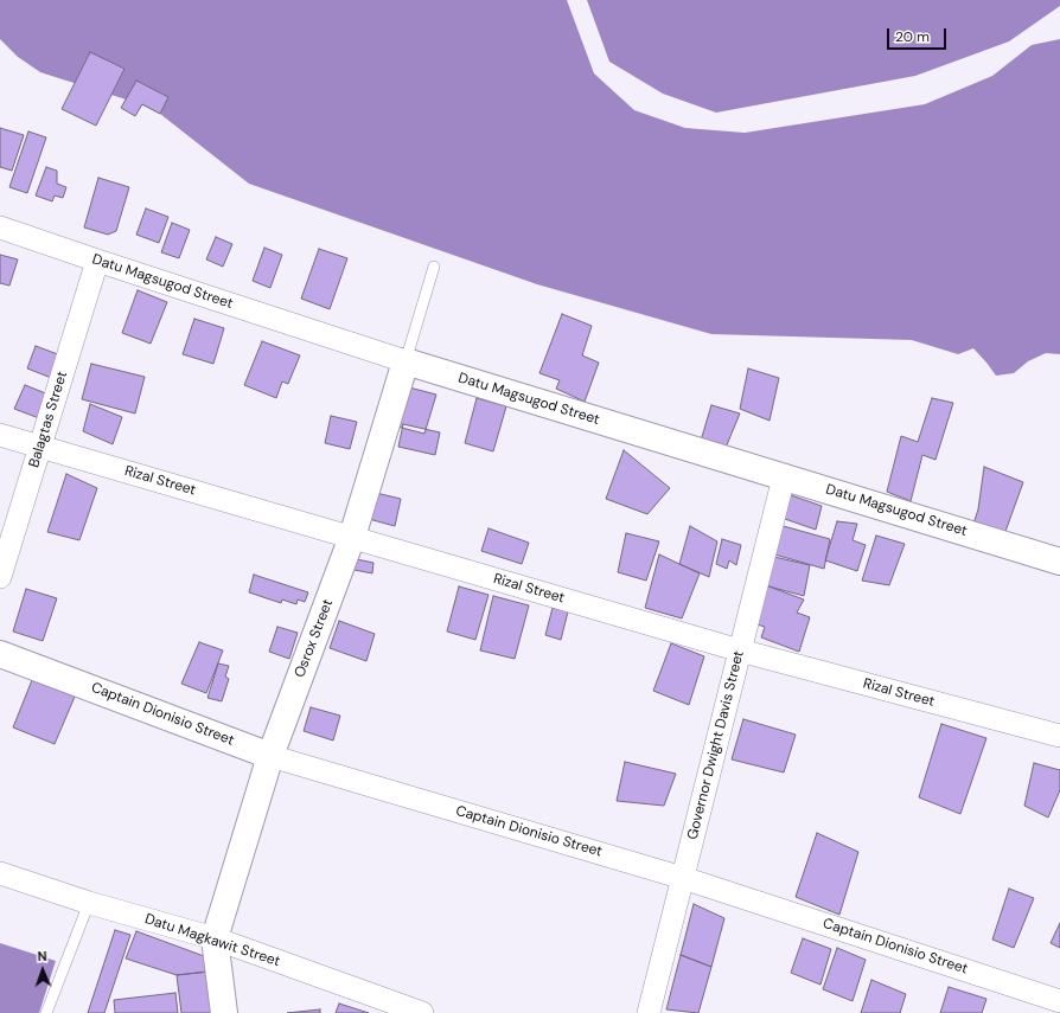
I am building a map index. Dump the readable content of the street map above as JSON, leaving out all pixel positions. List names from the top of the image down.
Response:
{
  "streets": {
    "street": [
      "Datu Magsugod Street",
      "Balagtas Street",
      "Rizal Street",
      "Osrox Street",
      "Captain Dionisio Street",
      "Governor Dwight Davis Street",
      "Datu Magkawit Street"
    ]
  },
  "crossings": [
    ["Datu Magsugod Street", "Balagtas Street"],
    ["Datu Magsugod Street", "Osrox Street"],
    ["Datu Magsugod Street", "Governor Dwight Davis Street"],
    ["Balagtas Street", "Rizal Street"],
    ["Rizal Street", "Osrox Street"],
    ["Rizal Street", "Governor Dwight Davis Street"],
    ["Osrox Street", "Captain Dionisio Street"],
    ["Osrox Street", "Datu Magkawit Street"],
    ["Captain Dionisio Street", "Governor Dwight Davis Street"]
  ],
  "scale_bar": "20 m",
  "north": "top"
}
